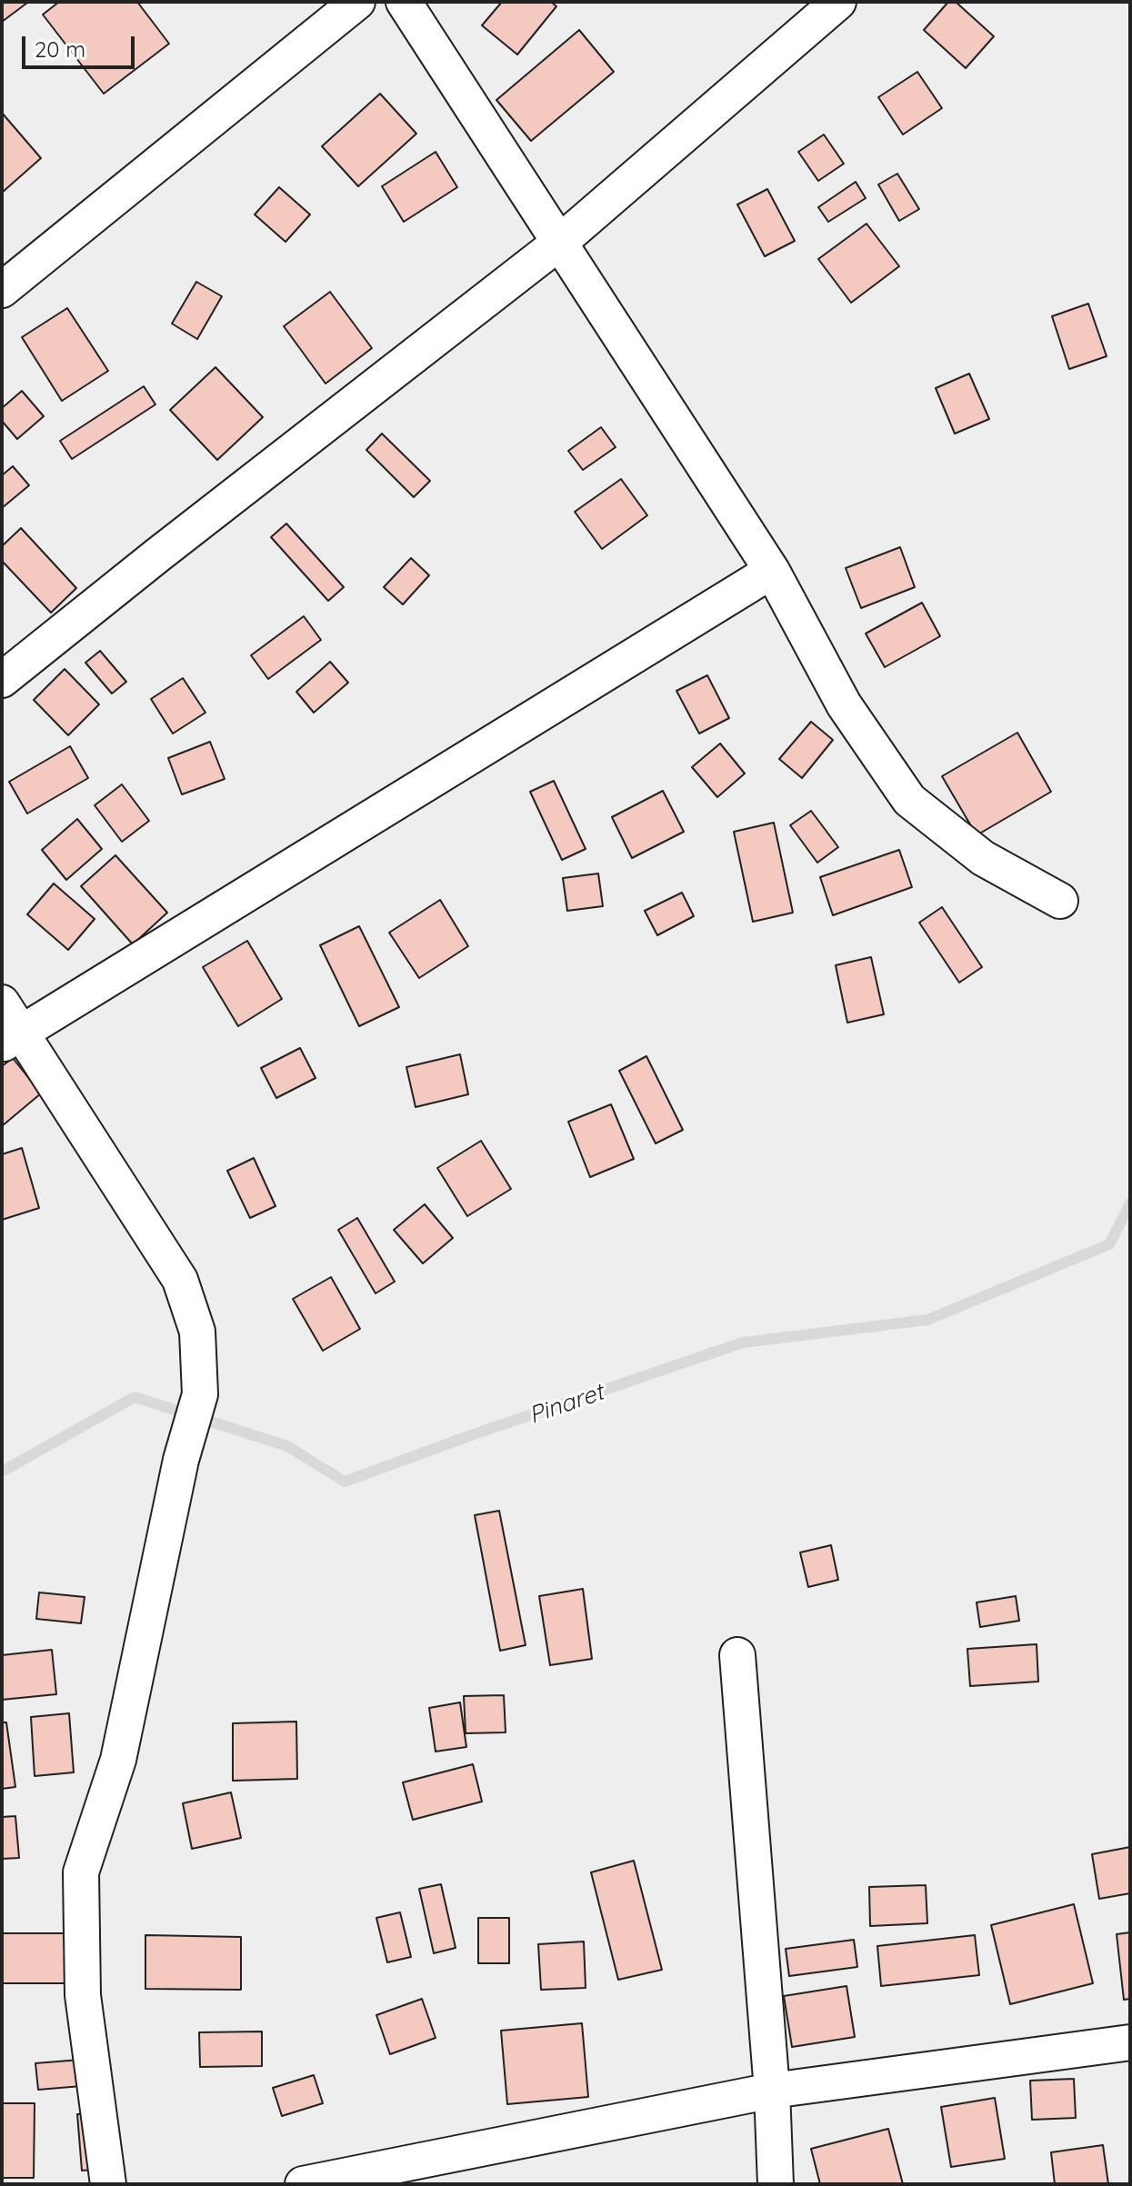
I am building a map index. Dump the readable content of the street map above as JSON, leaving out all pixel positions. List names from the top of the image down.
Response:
{
  "water": ["Pinaret"],
  "scale_bar": "20 m"
}
